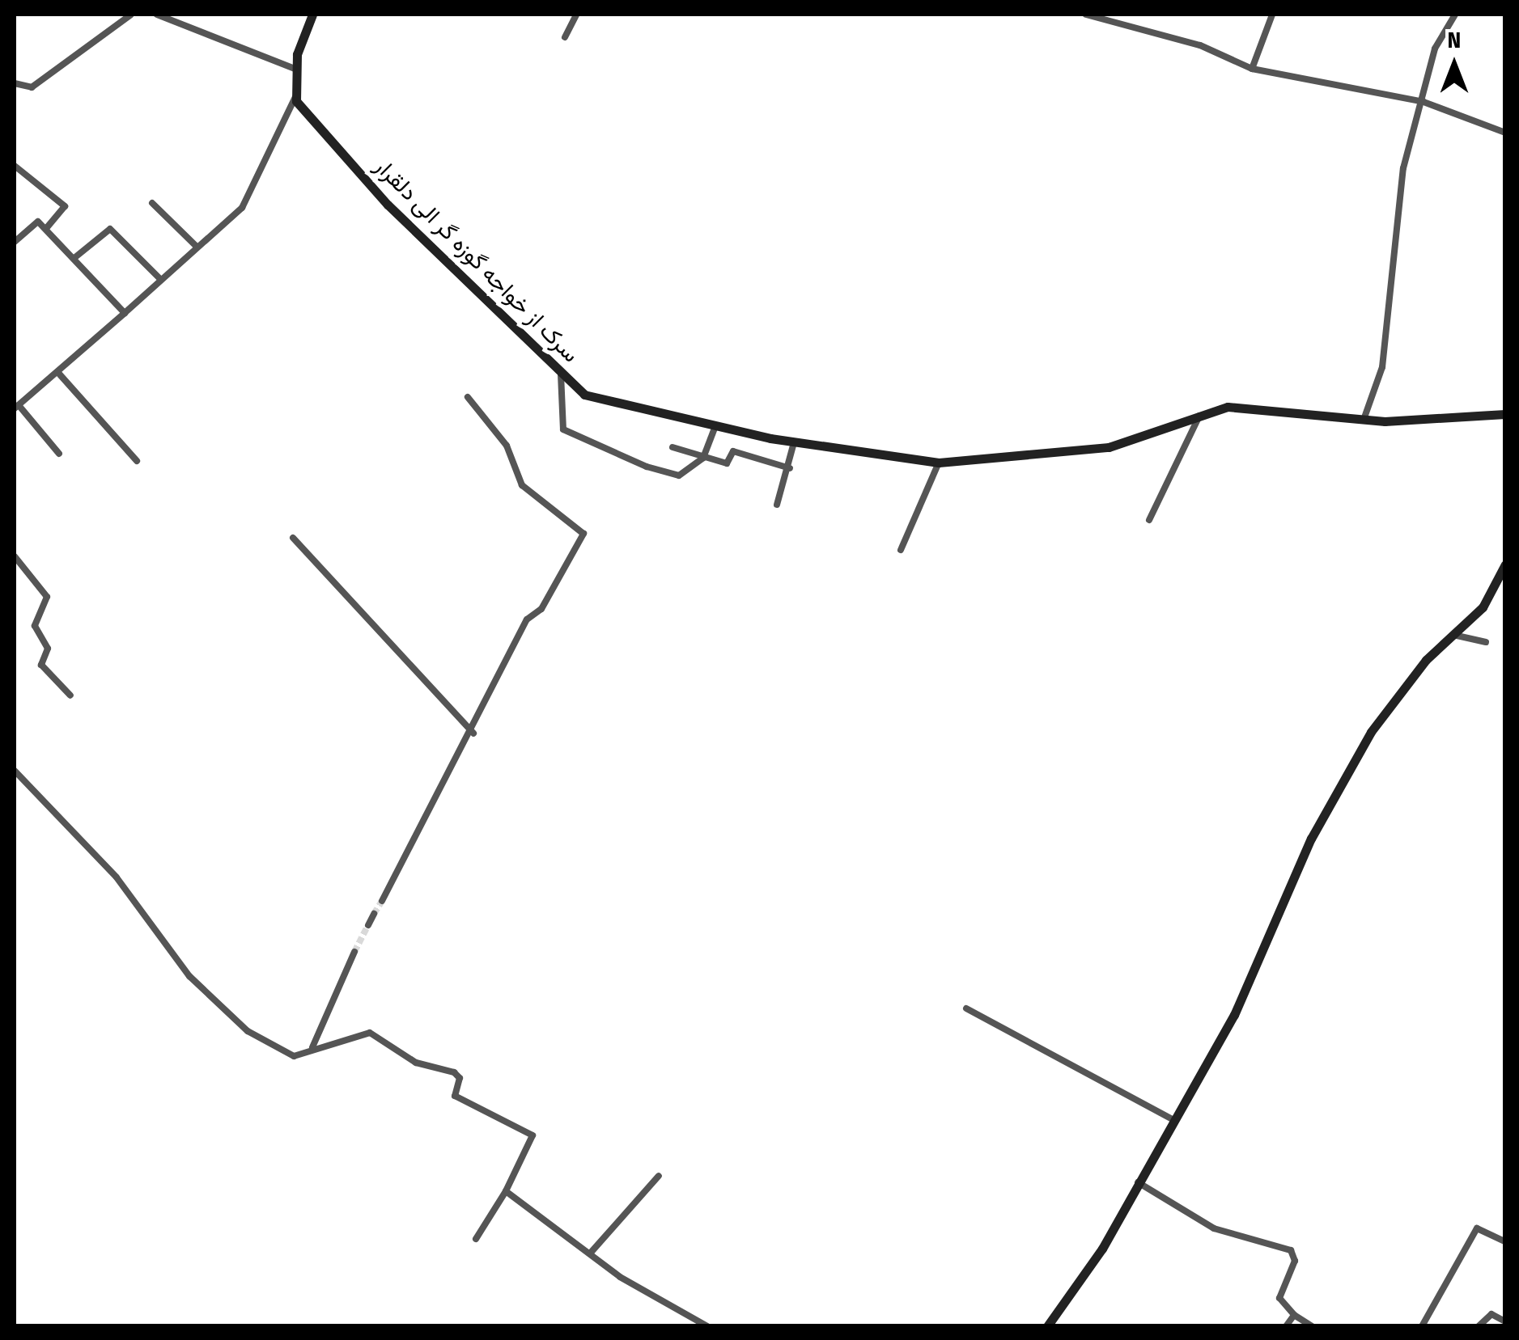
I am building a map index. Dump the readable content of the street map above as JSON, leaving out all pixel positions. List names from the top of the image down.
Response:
{
  "streets": {
    "street": ["سرک از خواجه گوزه گر الی دلقرار"]
  },
  "north": "top"
}
